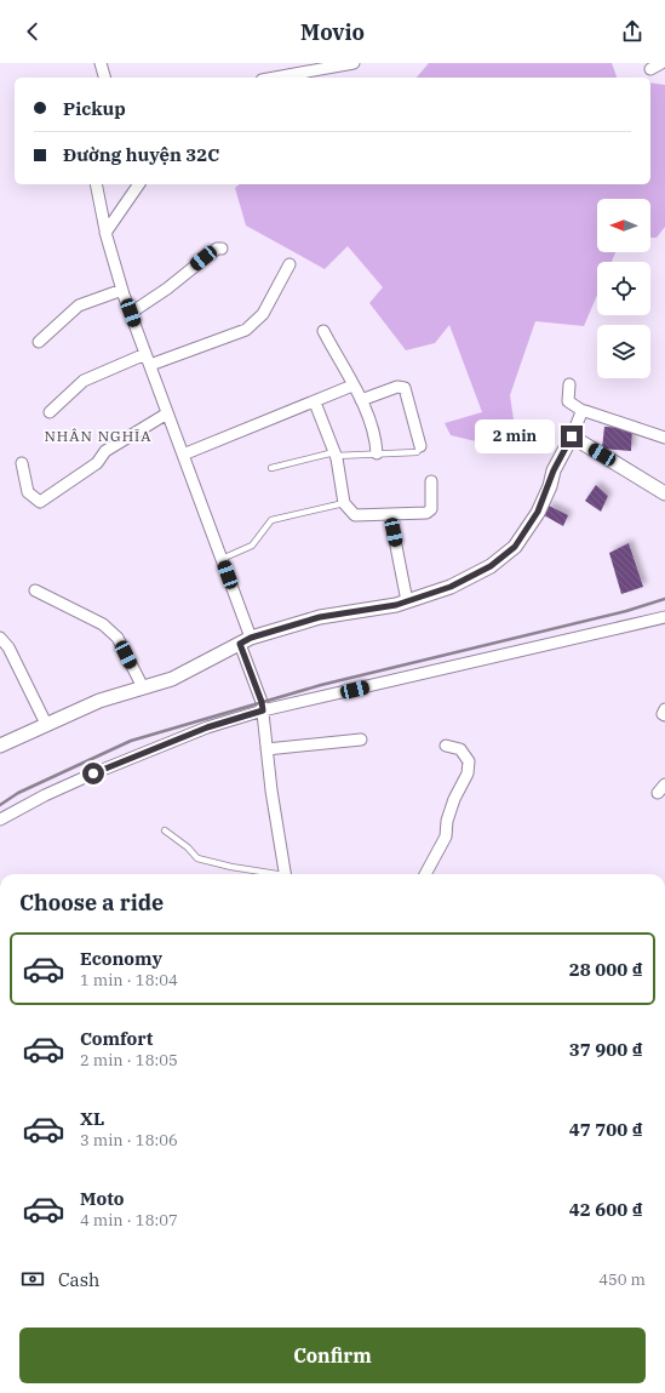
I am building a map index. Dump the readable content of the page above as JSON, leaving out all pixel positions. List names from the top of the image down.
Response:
{
  "districts": ["NHÂN NGHĨA"],
  "north": "left",
  "page": {
    "header": "Movio",
    "banner": ["Pickup", "Đường huyện 32C"],
    "bubble": "2 min",
    "heading": "Choose a ride",
    "list": [
      {
        "name": "Economy",
        "note": "1 min · 18:04",
        "value": "28 000 ₫"
      },
      {
        "name": "Comfort",
        "note": "2 min · 18:05",
        "value": "37 900 ₫"
      },
      {
        "name": "XL",
        "note": "3 min · 18:06",
        "value": "47 700 ₫"
      },
      {
        "name": "Moto",
        "note": "4 min · 18:07",
        "value": "42 600 ₫"
      }
    ],
    "pay": ["Cash", "450 m"],
    "buttons": "Confirm"
  }
}
